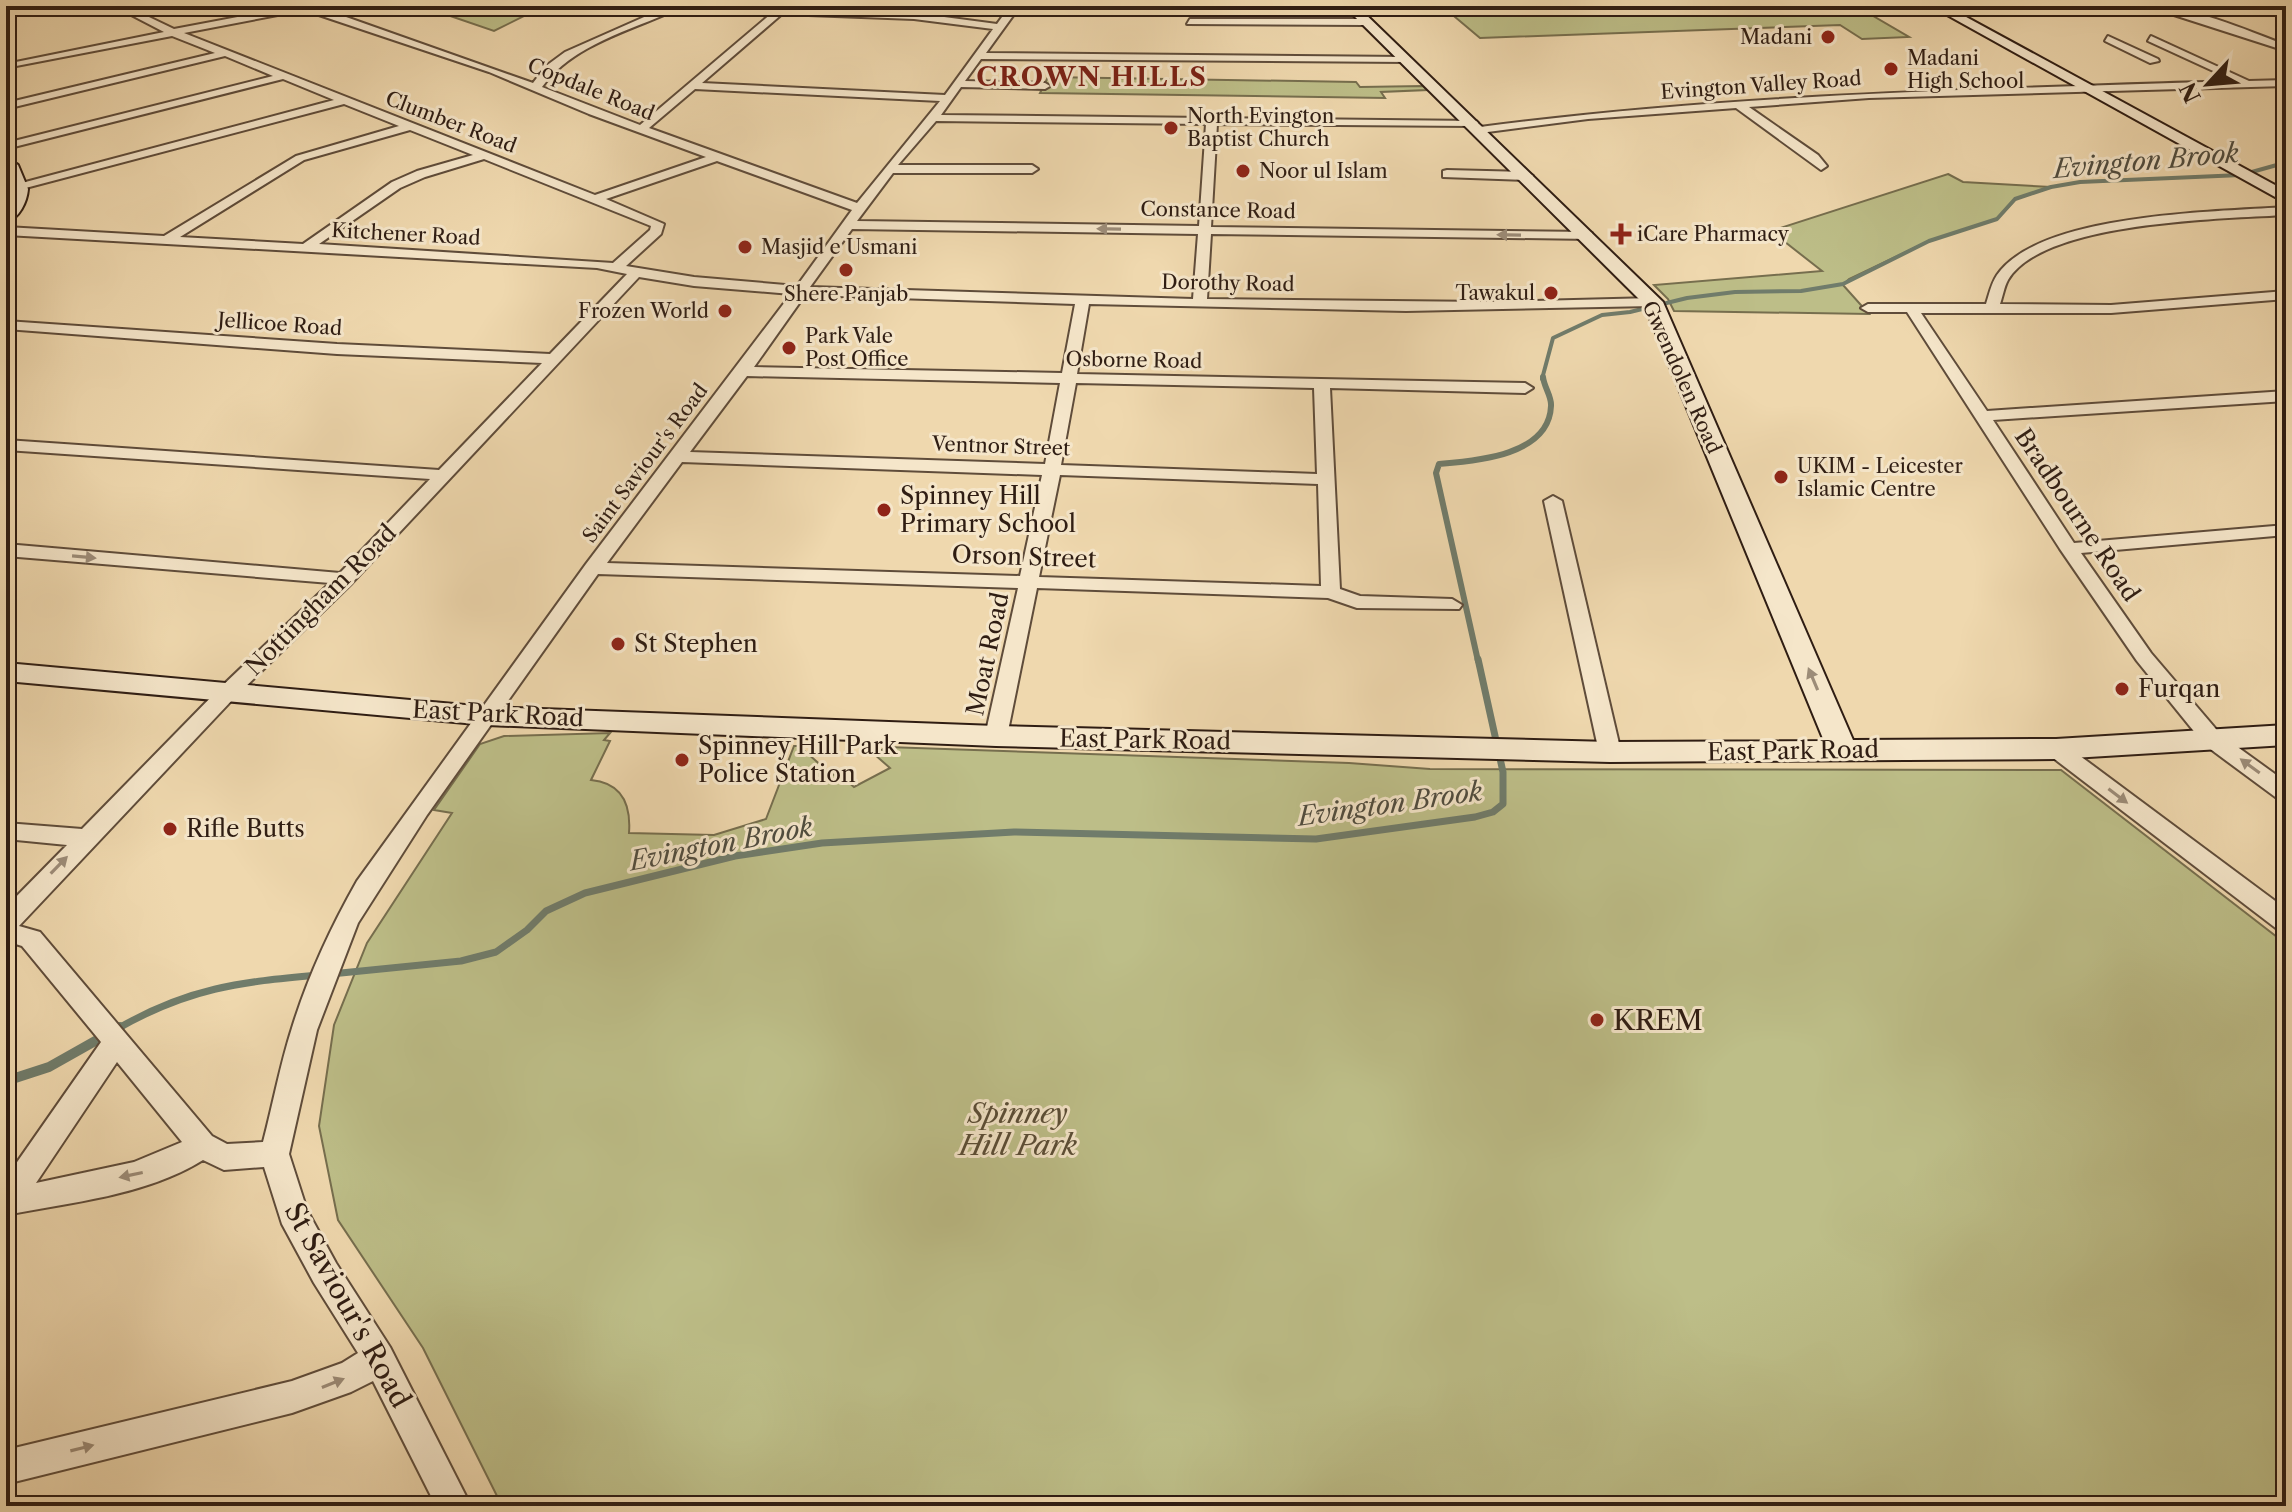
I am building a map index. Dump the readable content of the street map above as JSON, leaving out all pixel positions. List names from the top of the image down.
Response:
{
  "streets": {
    "street": [
      "Evington Valley Road",
      "Copdale Road",
      "Clumber Road",
      "Constance Road",
      "Kitchener Road",
      "Dorothy Road",
      "Jellicoe Road",
      "Osborne Road",
      "Gwendolen Road",
      "Ventnor Street",
      "Saint Saviour's Road",
      "Bradbourne Road",
      "Orson Street",
      "Nottingham Road",
      "Moat Road",
      "East Park Road",
      "St Saviour's Road"
    ]
  },
  "crossings": [
    ["Evington Valley Road", "Gwendolen Road"],
    ["Evington Valley Road", "Saint Saviour's Road"],
    ["Copdale Road", "Saint Saviour's Road"],
    ["Clumber Road", "Kitchener Road"],
    ["Constance Road", "Gwendolen Road"],
    ["Constance Road", "Saint Saviour's Road"],
    ["Kitchener Road", "Dorothy Road"],
    ["Kitchener Road", "Saint Saviour's Road"],
    ["Kitchener Road", "Nottingham Road"],
    ["Dorothy Road", "Gwendolen Road"],
    ["Dorothy Road", "Saint Saviour's Road"],
    ["Dorothy Road", "Moat Road"],
    ["Jellicoe Road", "Nottingham Road"],
    ["Osborne Road", "Saint Saviour's Road"],
    ["Osborne Road", "Moat Road"],
    ["Gwendolen Road", "East Park Road"],
    ["Ventnor Street", "Saint Saviour's Road"],
    ["Ventnor Street", "Moat Road"],
    ["Saint Saviour's Road", "Orson Street"],
    ["Saint Saviour's Road", "East Park Road"],
    ["Saint Saviour's Road", "St Saviour's Road"],
    ["Bradbourne Road", "East Park Road"],
    ["Orson Street", "Moat Road"],
    ["Nottingham Road", "East Park Road"],
    ["Moat Road", "East Park Road"]
  ],
  "districts": ["CROWN HILLS"],
  "water": ["Evington Brook"],
  "parks": ["Spinney Hill Park"],
  "places": {
    "other": [
      "Madani",
      "Madani High School",
      "North Evington Baptist Church",
      "Noor ul Islam",
      "Masjid e Usmani",
      "Shere Panjab",
      "Tawakul",
      "Frozen World",
      "Park Vale Post Office",
      "UKIM - Leicester Islamic Centre",
      "Spinney Hill Primary School",
      "St Stephen",
      "Furqan",
      "Spinney Hill Park Police Station",
      "Rifle Butts",
      "KREM"
    ],
    "health": ["iCare Pharmacy"]
  },
  "north": "bottom left"
}
